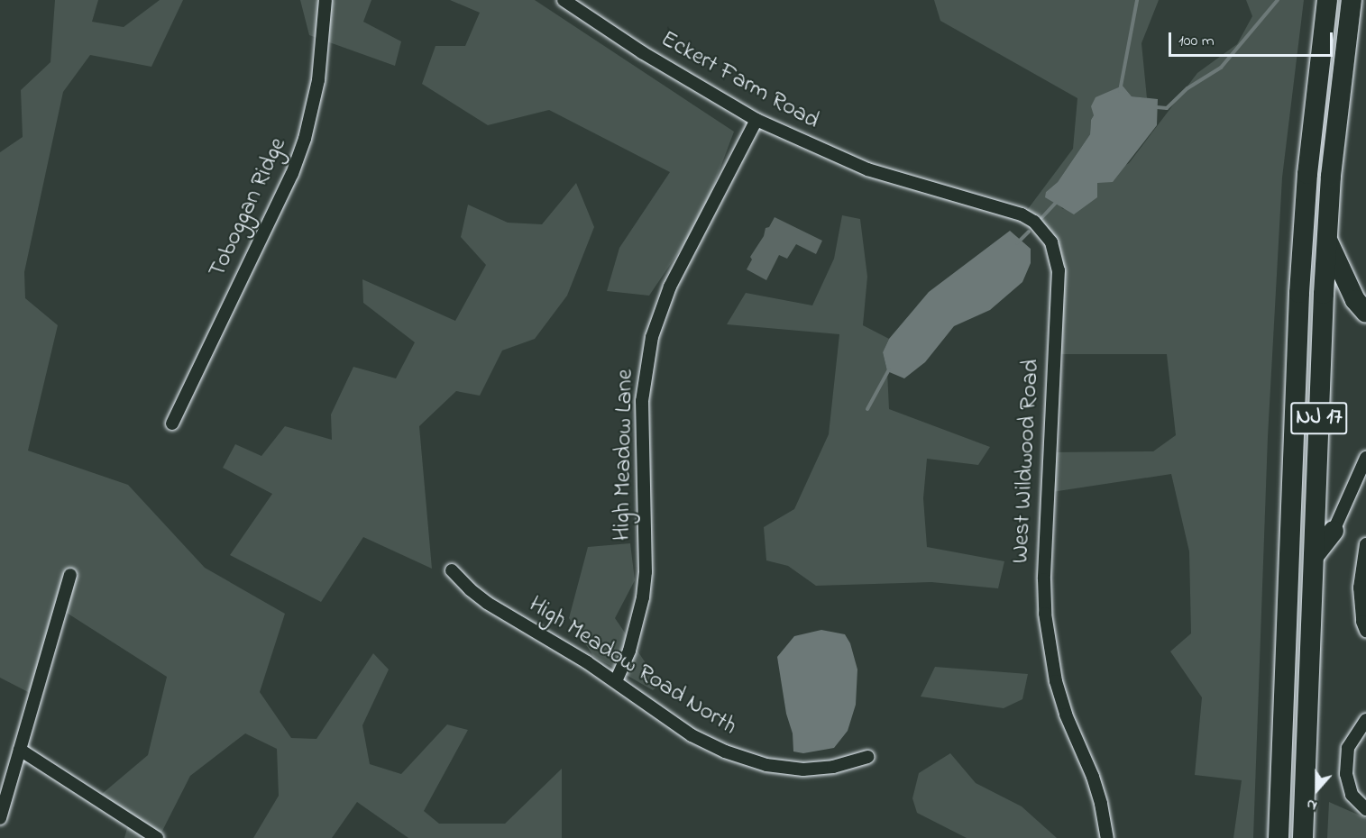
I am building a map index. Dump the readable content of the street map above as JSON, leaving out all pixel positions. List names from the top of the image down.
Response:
{
  "streets": {
    "highway": ["NJ 17"],
    "street": [
      "Eckert Farm Road",
      "Toboggan Ridge",
      "High Meadow Lane",
      "West Wildwood Road",
      "High Meadow Road North"
    ]
  },
  "crossings": [
    ["Eckert Farm Road", "High Meadow Lane"],
    ["Eckert Farm Road", "West Wildwood Road"],
    ["High Meadow Lane", "High Meadow Road North"]
  ],
  "scale_bar": "100 m",
  "north": "bottom"
}
